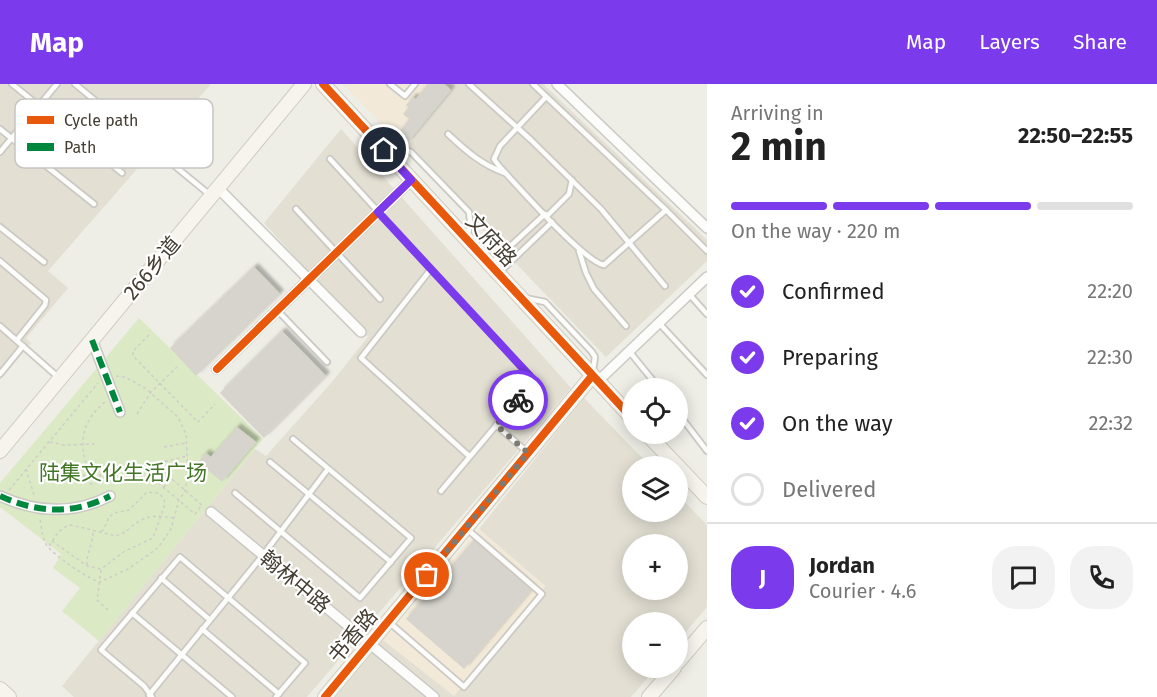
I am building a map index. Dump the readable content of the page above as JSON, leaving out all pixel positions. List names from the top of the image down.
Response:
{
  "streets": {
    "street": [
      "文府路",
      "266乡道",
      "翰林中路",
      "书香路"
    ]
  },
  "crossings": [
    ["文府路", "书香路"],
    ["翰林中路", "书香路"]
  ],
  "parks": ["陆集文化生活广场"],
  "legend": ["Cycle path", "Path"],
  "page": {
    "header": "Map",
    "nav": ["Map", "Layers", "Share"],
    "heading": ["2 min", "Arriving in", "22:50–22:55"],
    "panel": ["Jordan", "Courier · 4.6"],
    "bar": "On the way · 220 m",
    "list": [
      ["Confirmed", "22:20"],
      ["Preparing", "22:30"],
      ["On the way", "22:32"],
      "Delivered"
    ],
    "map_buttons": ["+", "−"],
    "round": "J"
  }
}
